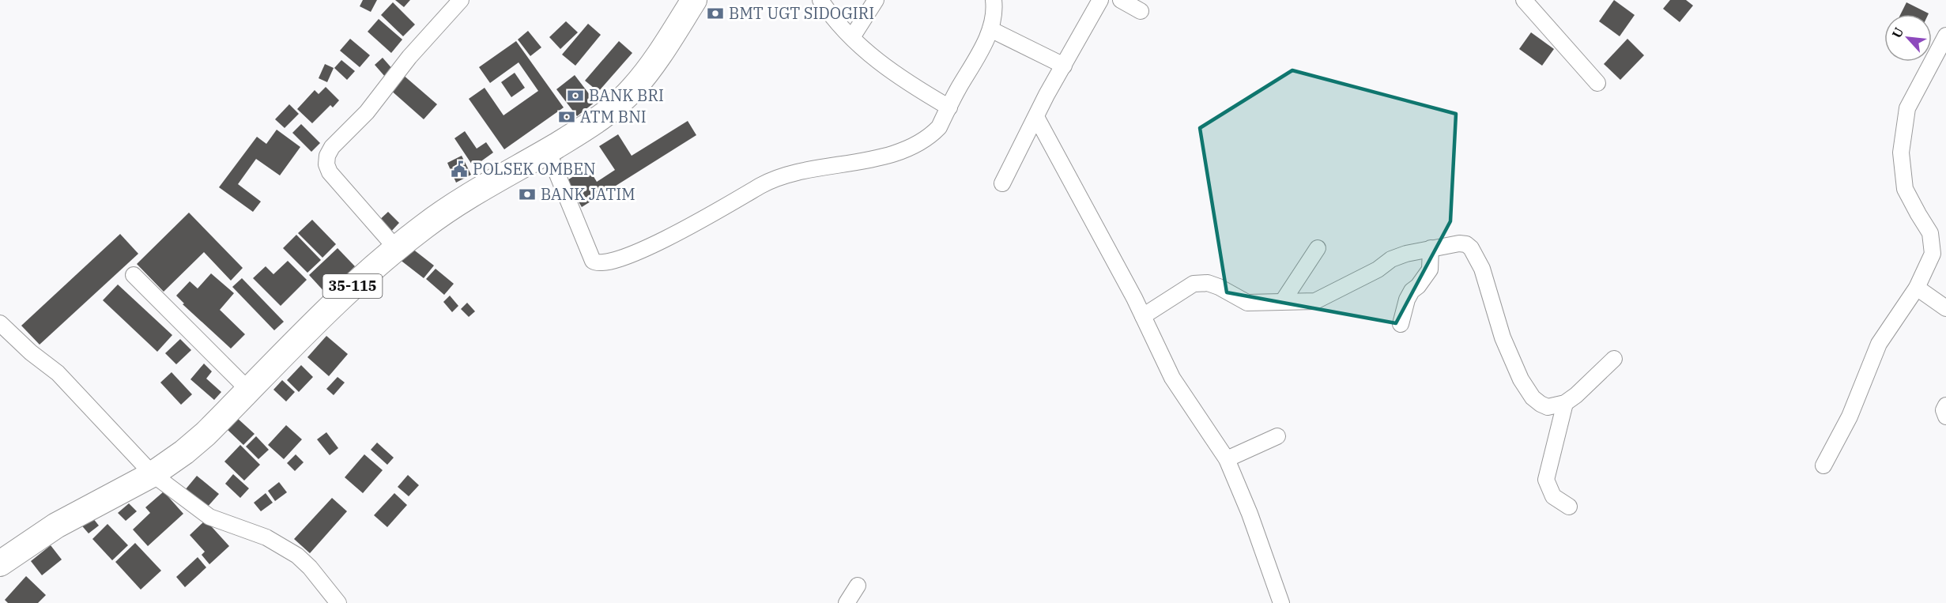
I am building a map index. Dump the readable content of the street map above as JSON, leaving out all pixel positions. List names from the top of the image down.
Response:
{
  "streets": {
    "main road": ["35-115"]
  },
  "places": {
    "bank": [
      "BMT UGT SIDOGIRI",
      "BANK BRI",
      "ATM BNI",
      "BANK JATIM"
    ],
    "public building": ["POLSEK OMBEN"]
  },
  "north": "top left"
}
